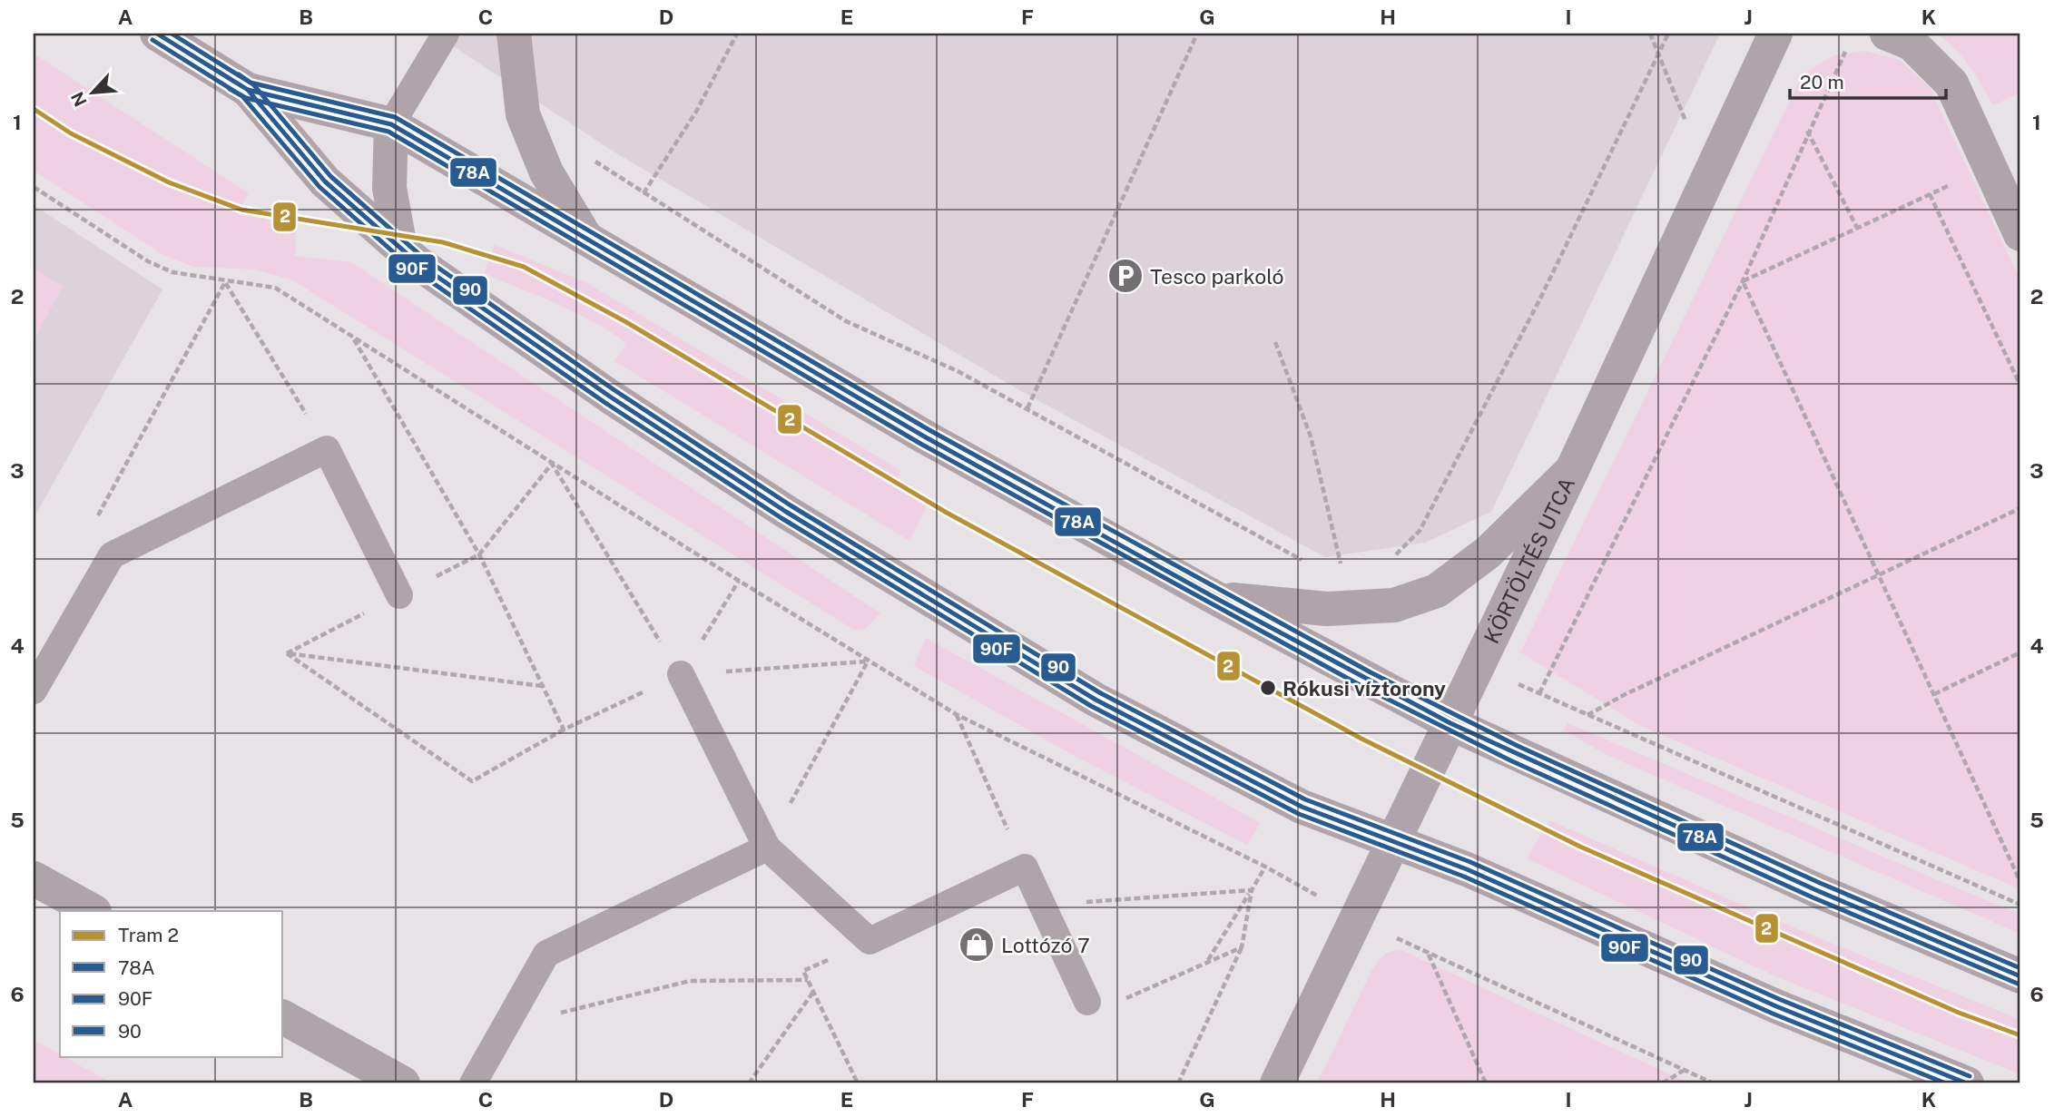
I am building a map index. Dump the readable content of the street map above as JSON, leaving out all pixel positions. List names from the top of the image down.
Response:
{
  "streets": {
    "street": ["KÖRTÖLTÉS UTCA"]
  },
  "places": {
    "parking": ["Tesco parkoló"],
    "other": ["Rókusi víztorony"],
    "shop": ["Lottózó 7"]
  },
  "lines": [
    "transit line 78A",
    "transit line 90",
    "transit line 90F",
    "tram line 2"
  ],
  "legend": [
    "Tram 2",
    "78A",
    "90F",
    "90"
  ],
  "scale_bar": "20 m",
  "north": "bottom left",
  "grid": {
    "columns": [
      "A",
      "B",
      "C",
      "D",
      "E",
      "F",
      "G",
      "H",
      "I",
      "J",
      "K"
    ],
    "rows": [
      "1",
      "2",
      "3",
      "4",
      "5",
      "6"
    ]
  }
}
